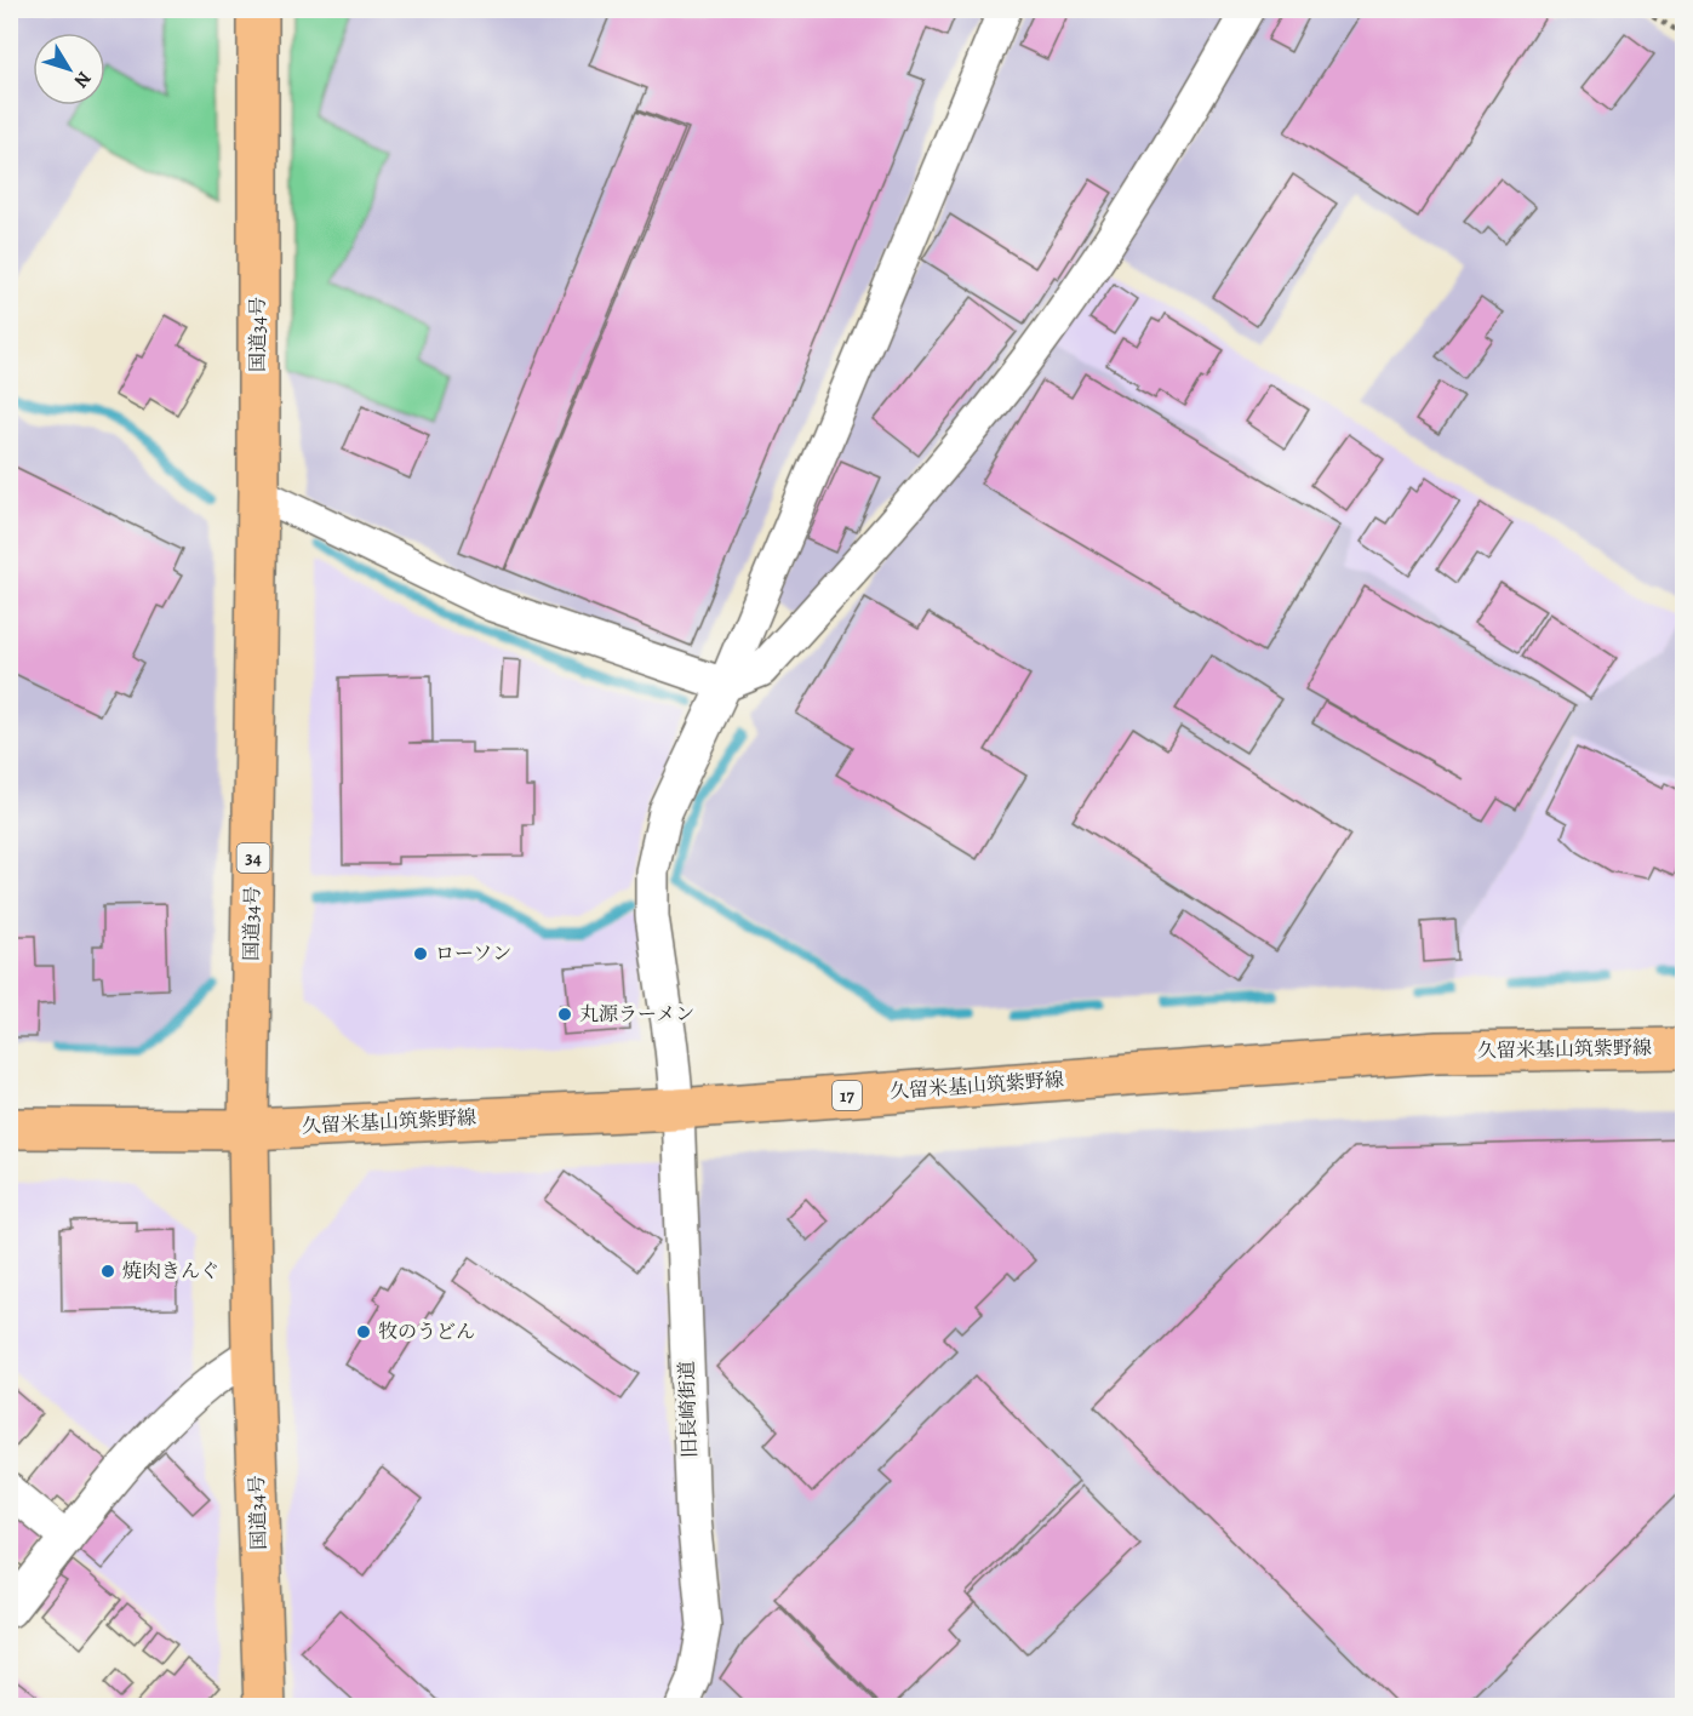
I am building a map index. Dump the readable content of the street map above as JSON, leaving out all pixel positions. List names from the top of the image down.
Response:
{
  "streets": {
    "main road": [
      "国道34号",
      "34",
      "久留米基山筑紫野線",
      "17"
    ],
    "street": ["旧長崎街道"]
  },
  "crossings": [
    ["国道34号", "久留米基山筑紫野線"],
    ["久留米基山筑紫野線", "旧長崎街道"]
  ],
  "places": [
    "ローソン",
    "丸源ラーメン",
    "焼肉きんぐ",
    "牧のうどん"
  ],
  "north": "bottom right"
}
